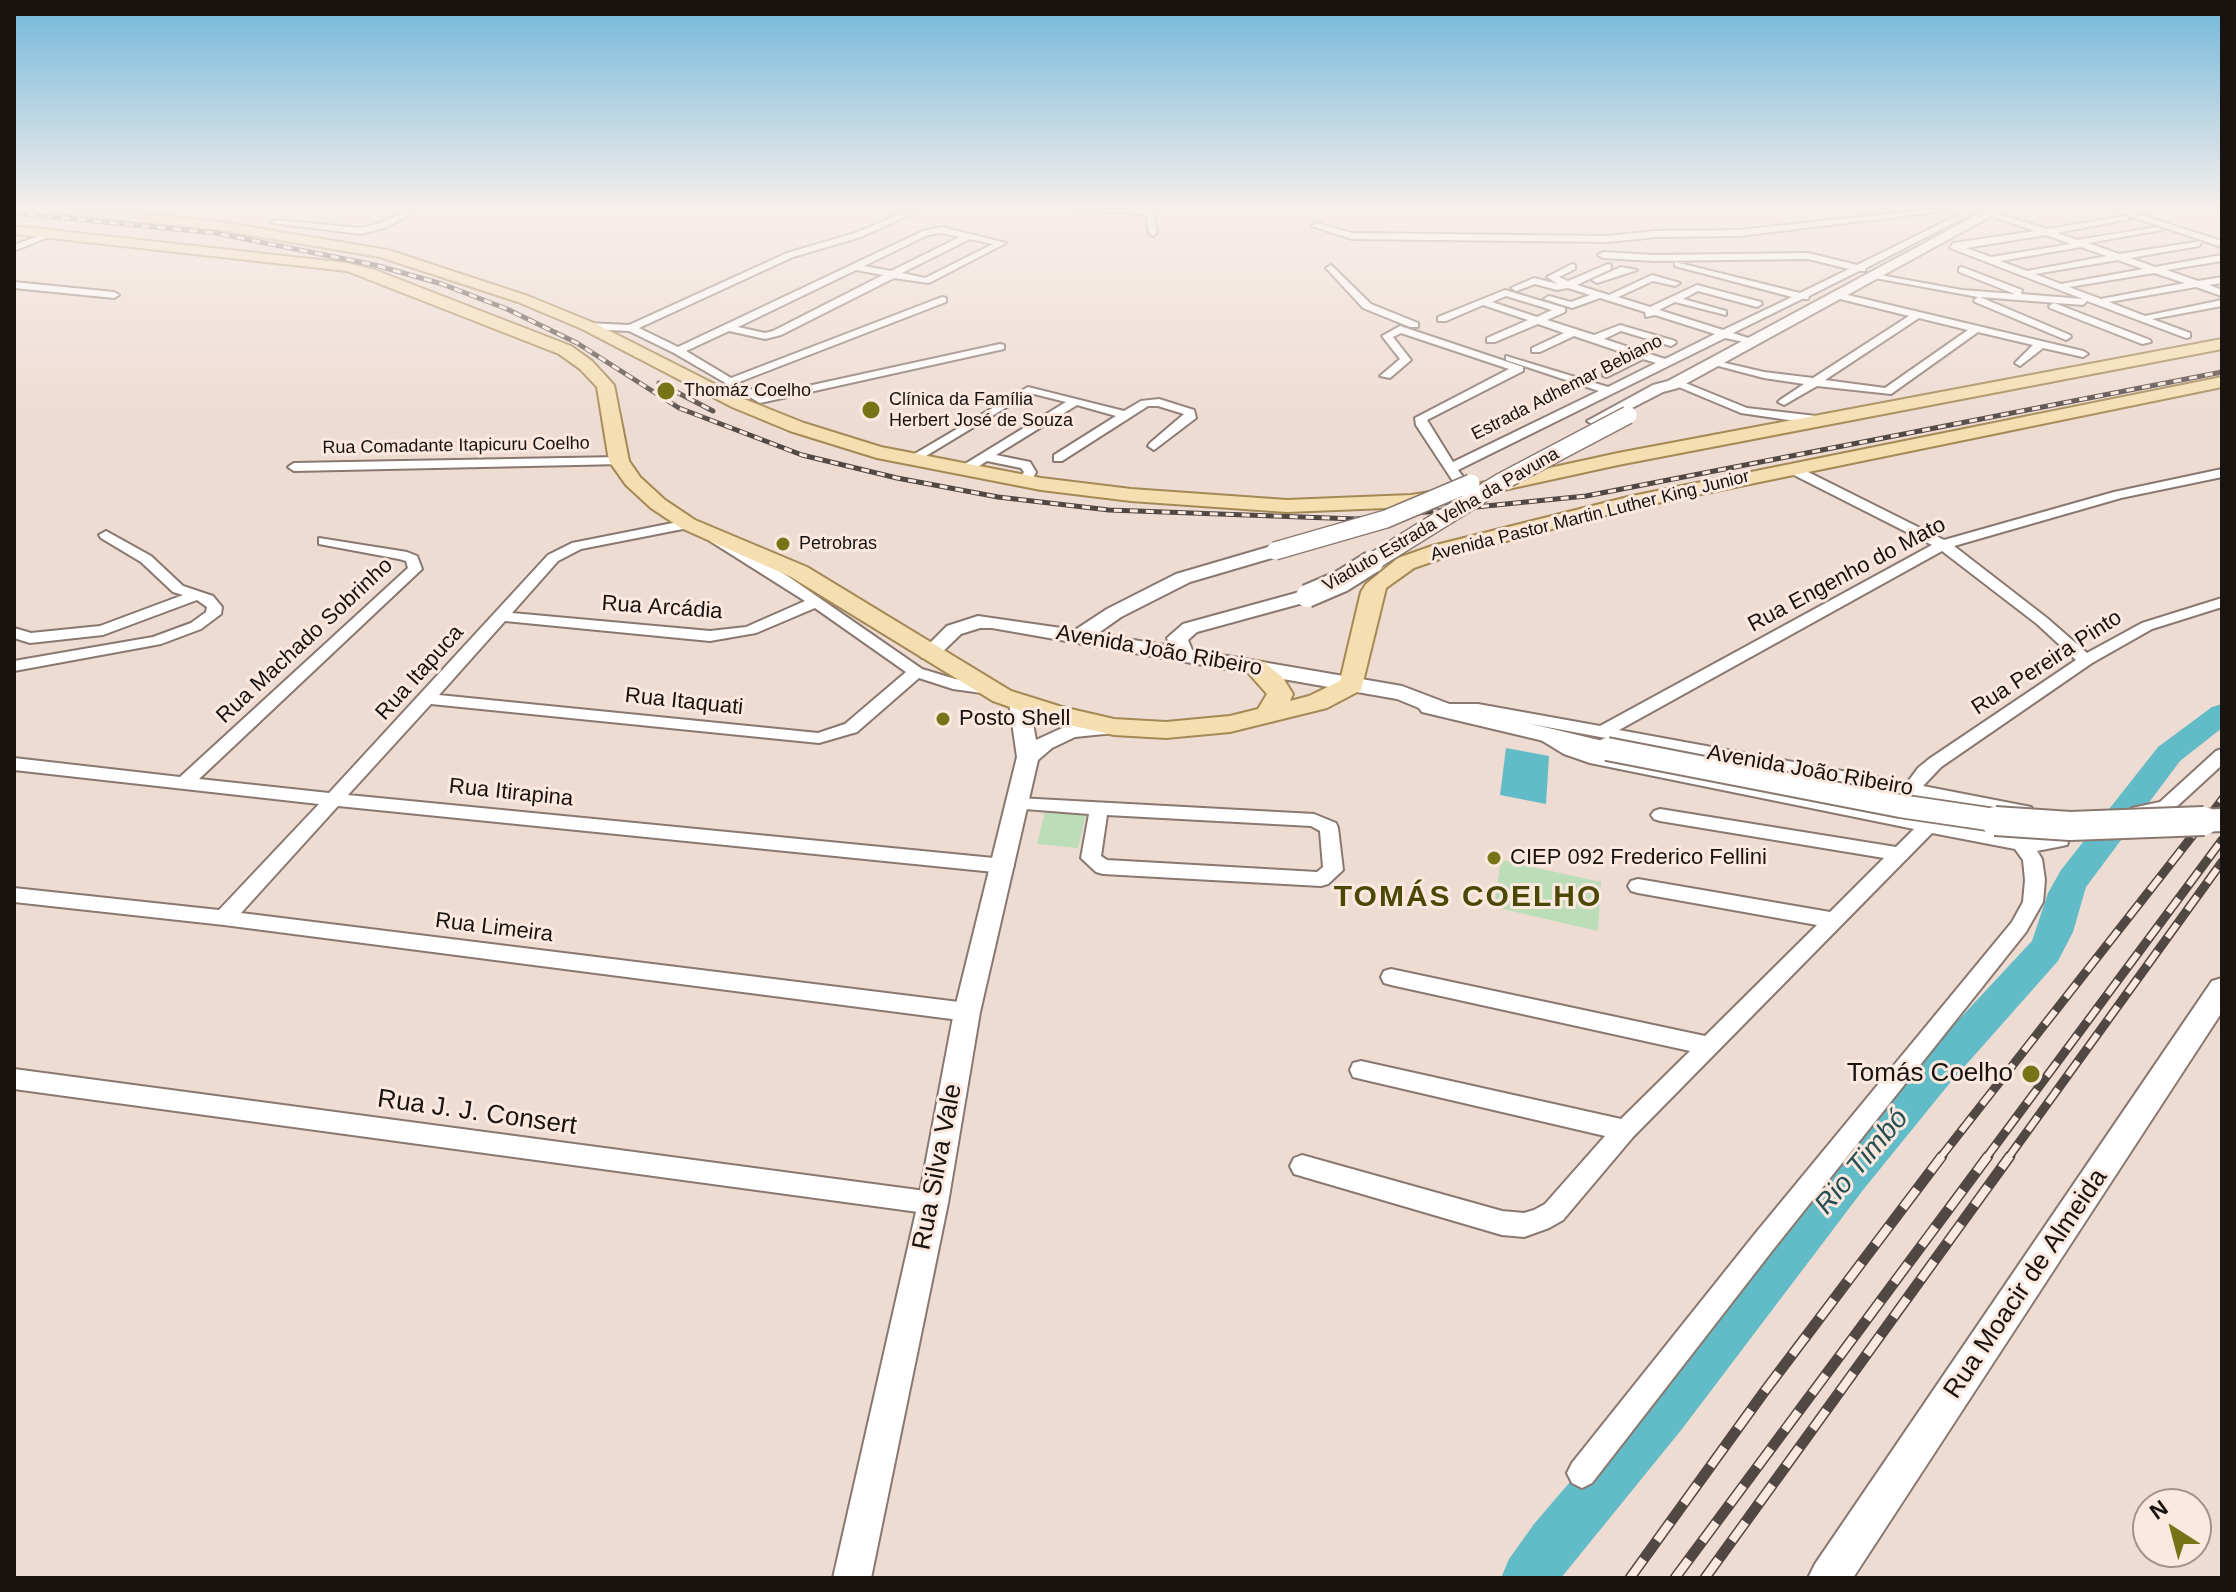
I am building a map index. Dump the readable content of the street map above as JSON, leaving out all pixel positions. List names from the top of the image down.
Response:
{
  "streets": {
    "main road": [
      "Estrada Adhemar Bebiano",
      "Avenida Pastor Martin Luther King Junior",
      "Viaduto Estrada Velha da Pavuna",
      "Avenida João Ribeiro",
      "Rua Moacir de Almeida"
    ],
    "street": [
      "Rua Comadante Itapicuru Coelho",
      "Rua Engenho do Mato",
      "Rua Arcádia",
      "Rua Machado Sobrinho",
      "Rua Pereira Pinto",
      "Rua Itapuca",
      "Rua Itaquati",
      "Rua Itirapina",
      "Rua Limeira",
      "Rua J. J. Consert",
      "Rua Silva Vale"
    ]
  },
  "crossings": [
    ["Estrada Adhemar Bebiano", "Avenida Pastor Martin Luther King Junior"],
    ["Estrada Adhemar Bebiano", "Viaduto Estrada Velha da Pavuna"],
    ["Avenida Pastor Martin Luther King Junior", "Avenida João Ribeiro"],
    ["Viaduto Estrada Velha da Pavuna", "Avenida João Ribeiro"],
    ["Rua Engenho do Mato", "Avenida João Ribeiro"],
    ["Rua Arcádia", "Rua Itapuca"],
    ["Rua Machado Sobrinho", "Rua Itirapina"],
    ["Avenida João Ribeiro", "Rua Pereira Pinto"],
    ["Avenida João Ribeiro", "Rua Itaquati"],
    ["Rua Itapuca", "Rua Itaquati"],
    ["Rua Itapuca", "Rua Itirapina"],
    ["Rua Itapuca", "Rua Limeira"],
    ["Rua Itirapina", "Rua Silva Vale"],
    ["Rua Limeira", "Rua Silva Vale"],
    ["Rua J. J. Consert", "Rua Silva Vale"]
  ],
  "districts": ["TOMÁS COELHO"],
  "water": ["Rio Timbó"],
  "places": [
    "Thomáz Coelho",
    "Clínica da Família Herbert José de Souza",
    "Petrobras",
    "Posto Shell",
    "CIEP 092 Frederico Fellini",
    "Tomás Coelho"
  ],
  "north": "top left"
}
